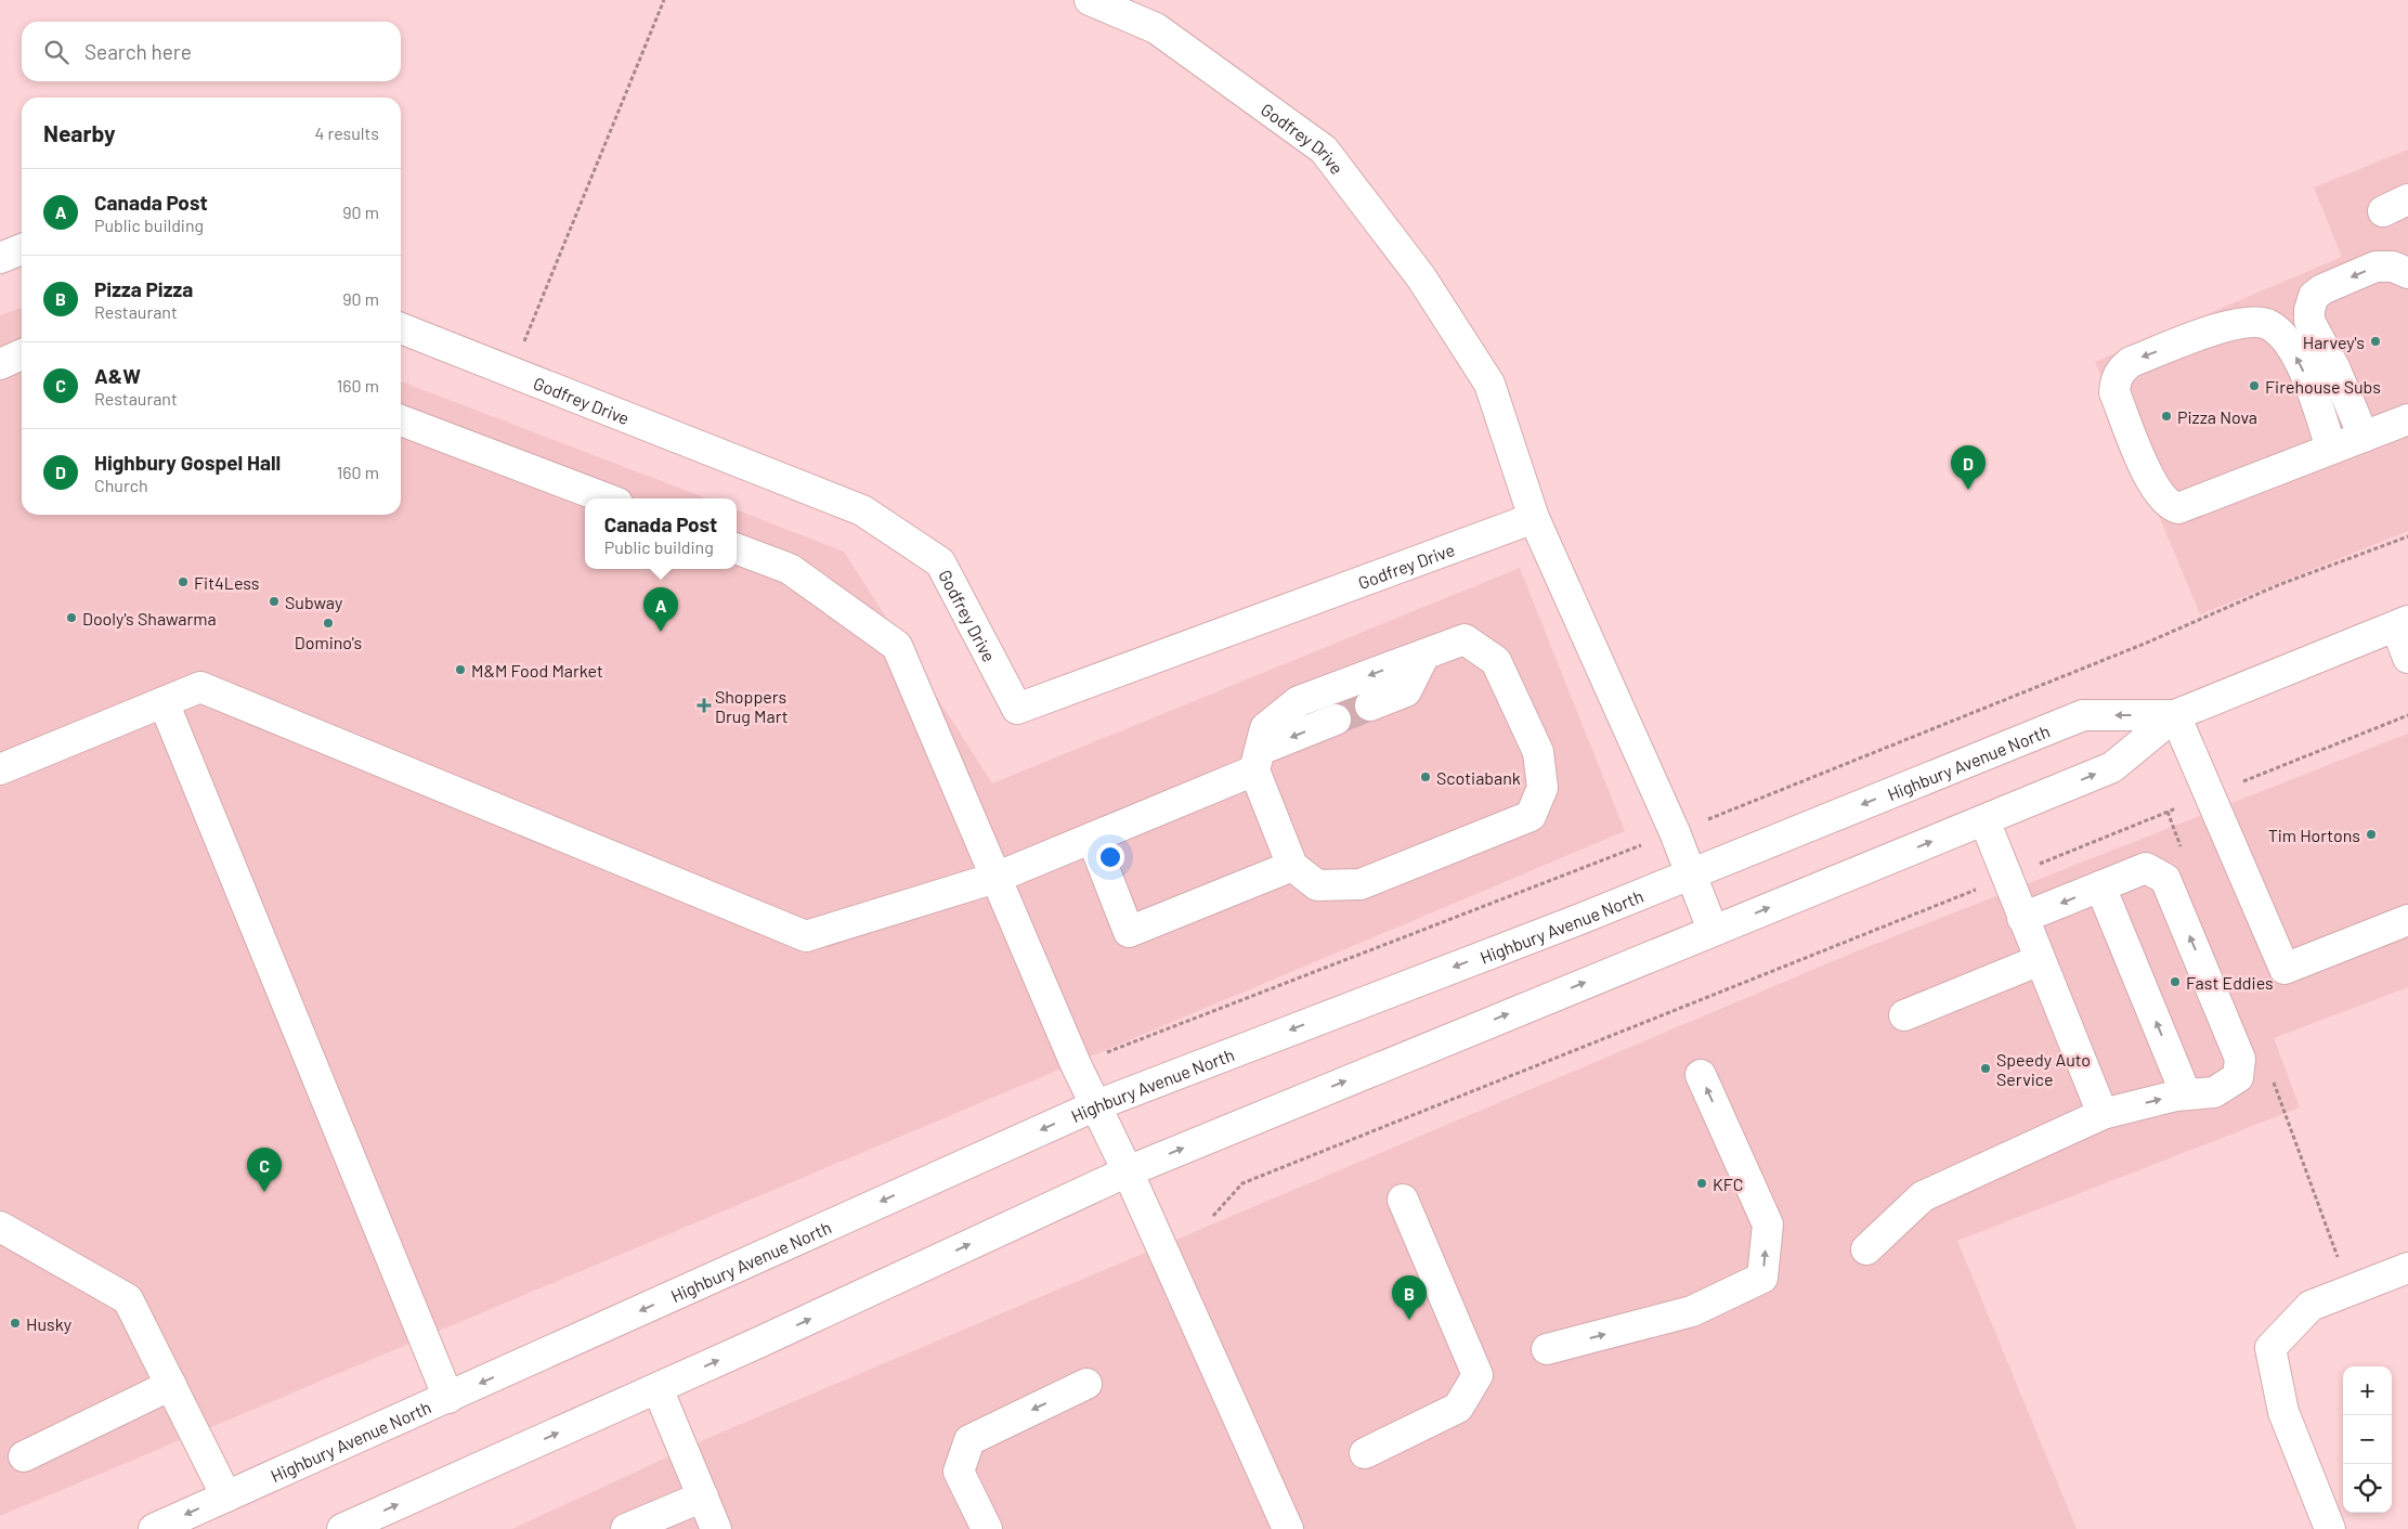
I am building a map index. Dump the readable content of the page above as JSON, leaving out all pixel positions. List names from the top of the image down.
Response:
{
  "streets": {
    "main road": ["Godfrey Drive", "Highbury Avenue North"]
  },
  "crossings": [
    ["Godfrey Drive", "Highbury Avenue North"]
  ],
  "places": {
    "other": [
      "Harvey's",
      "Firehouse Subs",
      "Pizza Nova",
      "Fit4Less",
      "Subway",
      "Dooly's Shawarma",
      "Domino's",
      "M&M Food Market",
      "Scotiabank",
      "Tim Hortons",
      "Fast Eddies",
      "Speedy Auto Service",
      "KFC",
      "Husky"
    ],
    "health": ["Shoppers Drug Mart"]
  },
  "page": {
    "search": "Search here",
    "heading": ["Nearby", "4 results"],
    "list": [
      {
        "mark": "A",
        "name": "Canada Post",
        "note": "Public building",
        "value": "90 m"
      },
      {
        "mark": "B",
        "name": "Pizza Pizza",
        "note": "Restaurant",
        "value": "90 m"
      },
      {
        "mark": "C",
        "name": "A&W",
        "note": "Restaurant",
        "value": "160 m"
      },
      {
        "mark": "D",
        "name": "Highbury Gospel Hall",
        "note": "Church",
        "value": "160 m"
      }
    ],
    "pins": [
      "D",
      "A",
      "C",
      "B"
    ],
    "popup": ["Canada Post", "Public building"],
    "map_buttons": ["+", "−"]
  }
}
